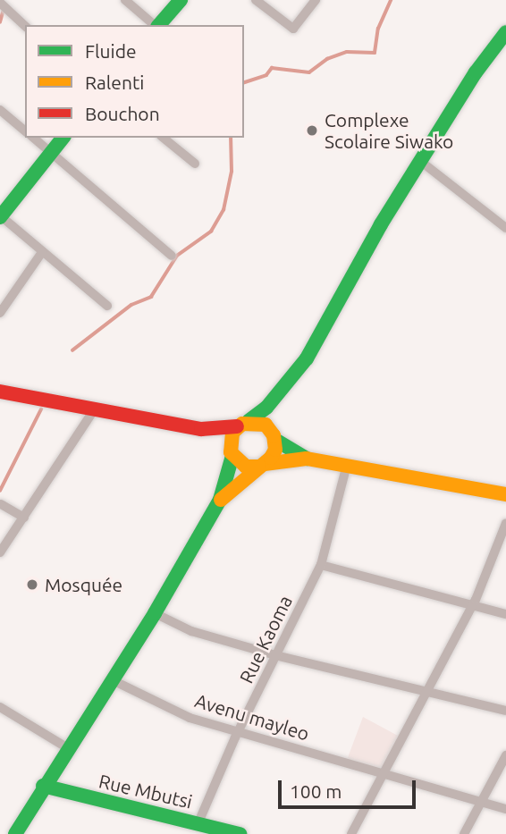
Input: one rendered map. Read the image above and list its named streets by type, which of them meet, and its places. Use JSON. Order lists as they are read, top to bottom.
{
  "streets": {
    "main road": ["Rue Mbutsi"],
    "street": ["Rue Kaoma", "Avenu mayleo"]
  },
  "crossings": [
    ["Rue Kaoma", "Avenu mayleo"],
    ["Rue Kaoma", "Rue Mbutsi"]
  ],
  "places": ["Complexe Scolaire Siwako", "Mosquée"],
  "legend": ["Fluide", "Ralenti", "Bouchon"],
  "scale_bar": "100 m"
}
